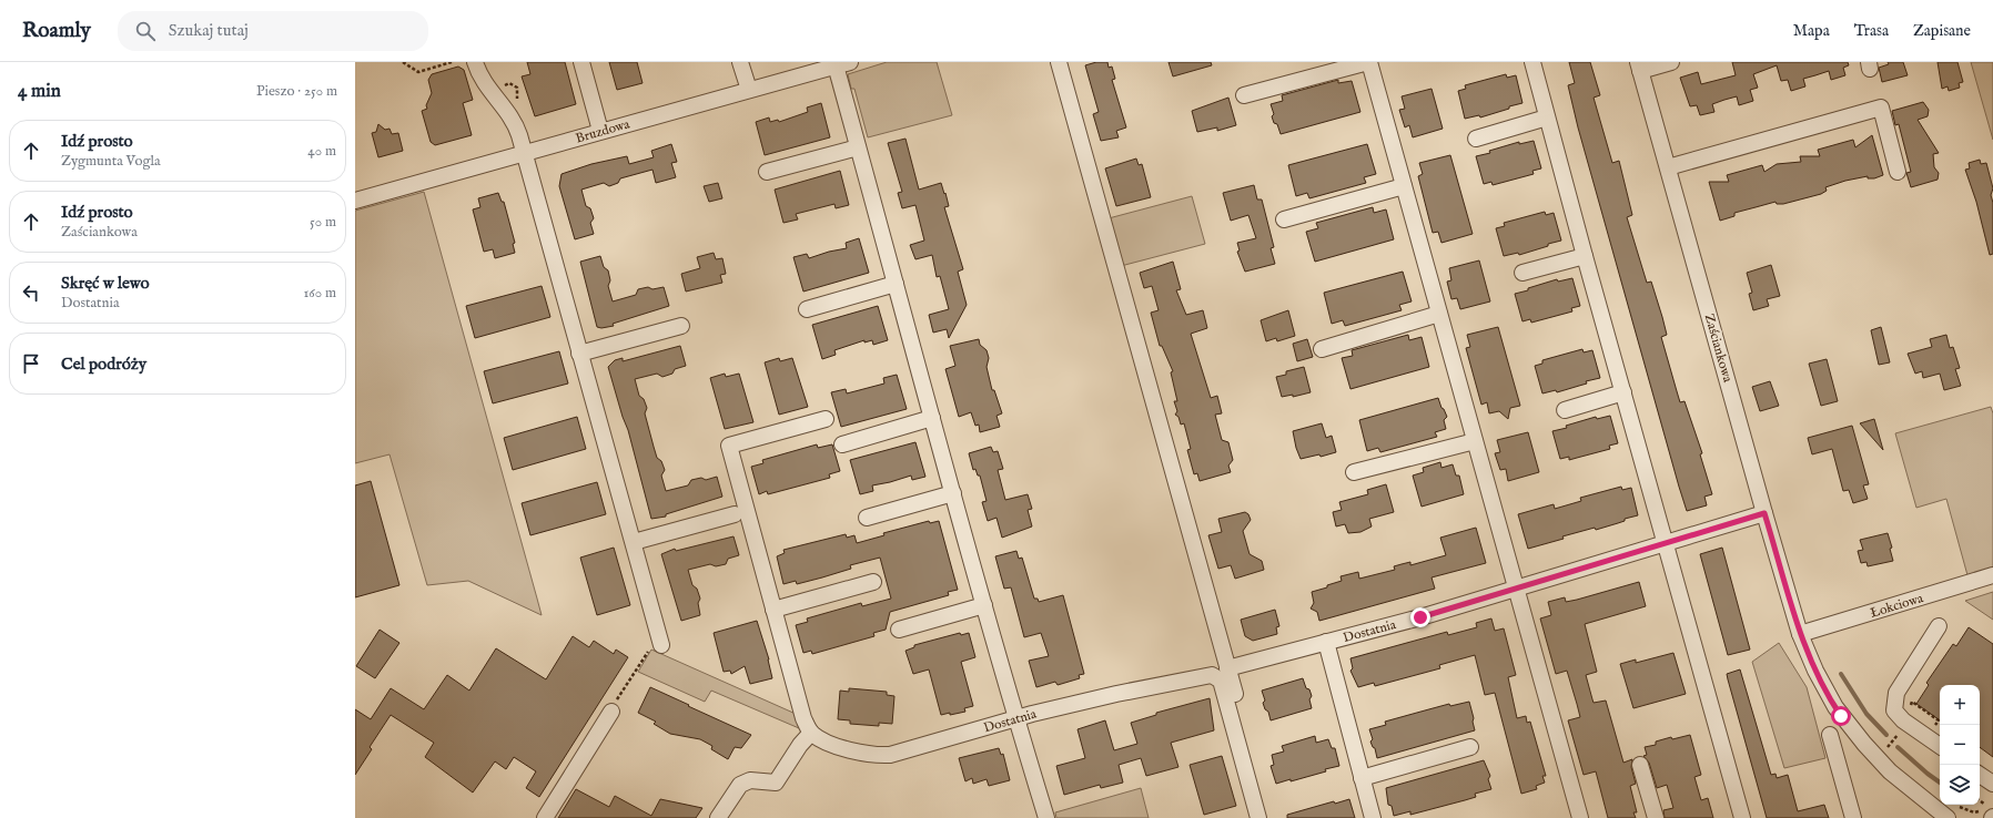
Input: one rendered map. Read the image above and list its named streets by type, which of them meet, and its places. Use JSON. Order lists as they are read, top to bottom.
{
  "streets": {
    "street": [
      "Bruzdowa",
      "Zaściankowa",
      "Łokciowa",
      "Dostatnia"
    ]
  },
  "crossings": [
    ["Zaściankowa", "Łokciowa"],
    ["Zaściankowa", "Dostatnia"]
  ],
  "page": {
    "header": "Roamly",
    "search": "Szukaj tutaj",
    "nav": ["Mapa", "Trasa", "Zapisane"],
    "heading": ["4 min", "Pieszo · 250 m"],
    "list": [
      ["Idź prosto", "Zygmunta Vogla", "40 m"],
      ["Idź prosto", "Zaściankowa", "50 m"],
      ["Skręć w lewo", "Dostatnia", "160 m"],
      "Cel podróży"
    ],
    "map_buttons": ["+", "−"]
  }
}
